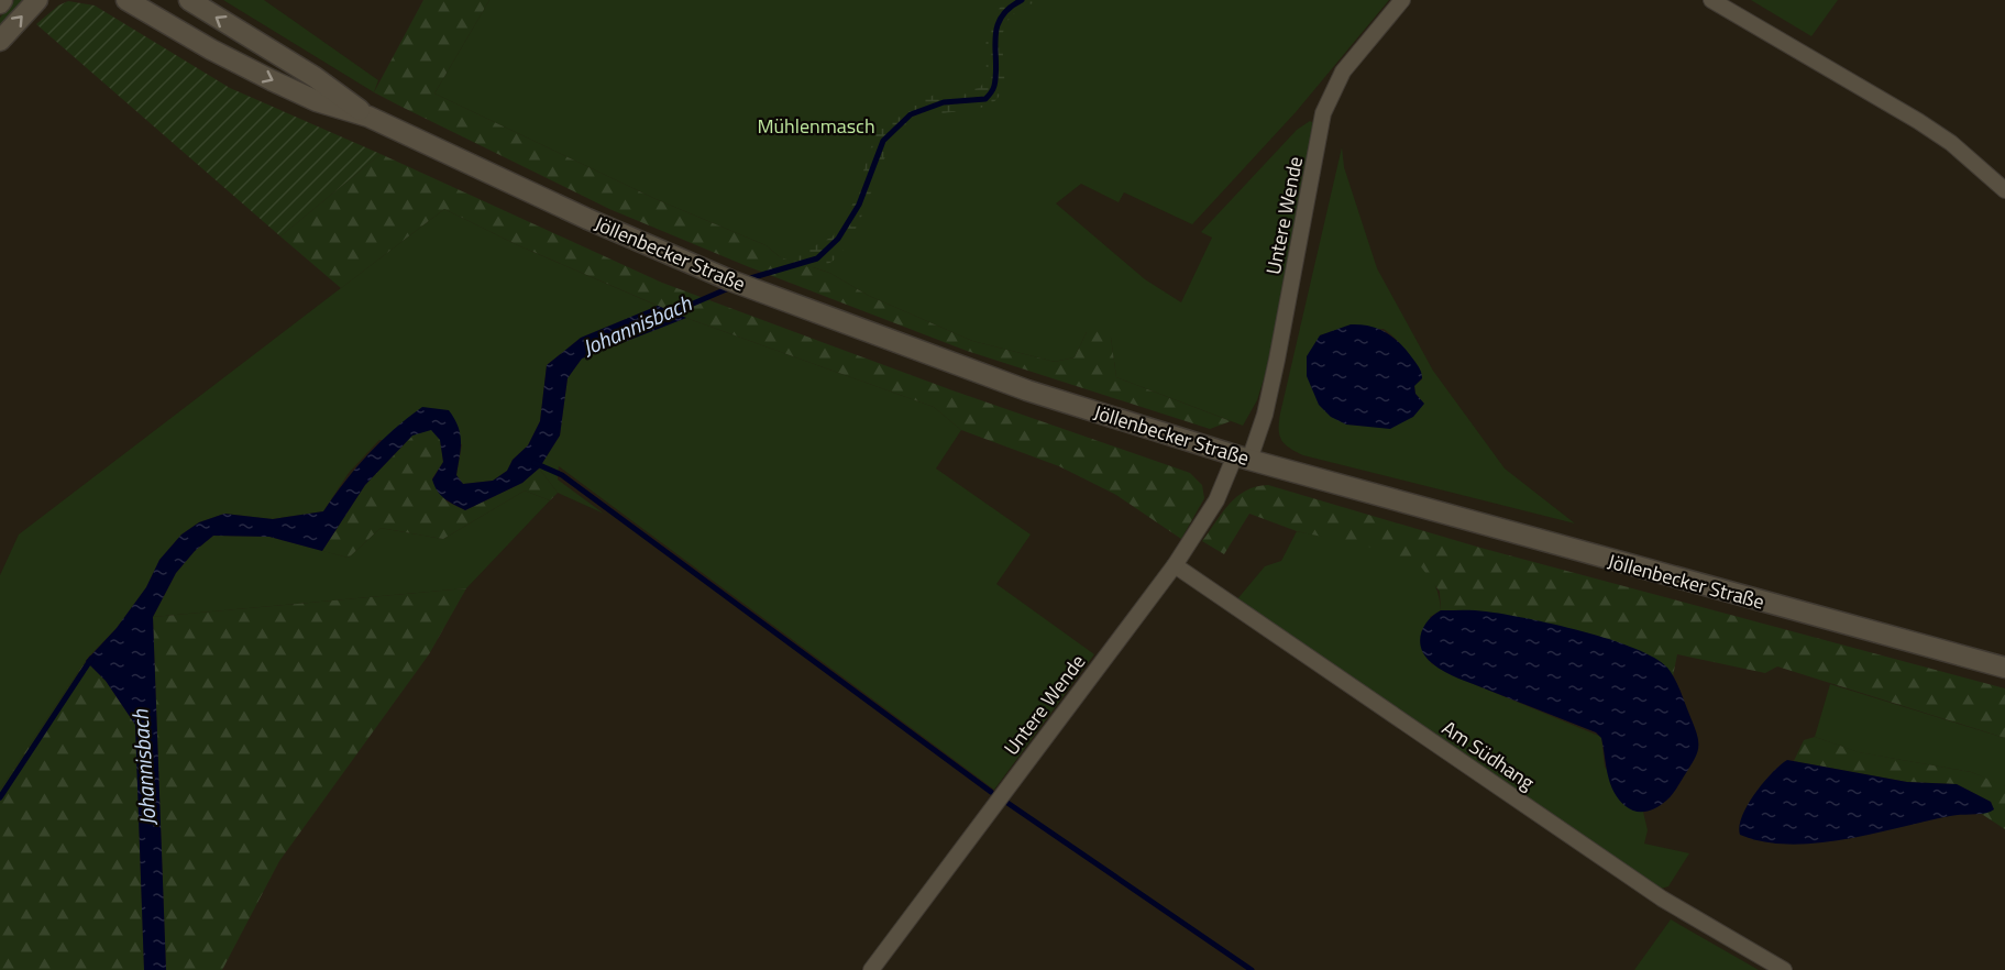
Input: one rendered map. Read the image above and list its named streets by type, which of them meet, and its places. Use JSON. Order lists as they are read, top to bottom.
{
  "streets": {
    "main road": ["Jöllenbecker Straße"],
    "street": ["Untere Wende", "Am Südhang"]
  },
  "crossings": [
    ["Untere Wende", "Jöllenbecker Straße"],
    ["Untere Wende", "Am Südhang"]
  ],
  "water": ["Johannisbach"],
  "parks": ["Mühlenmasch"]
}
